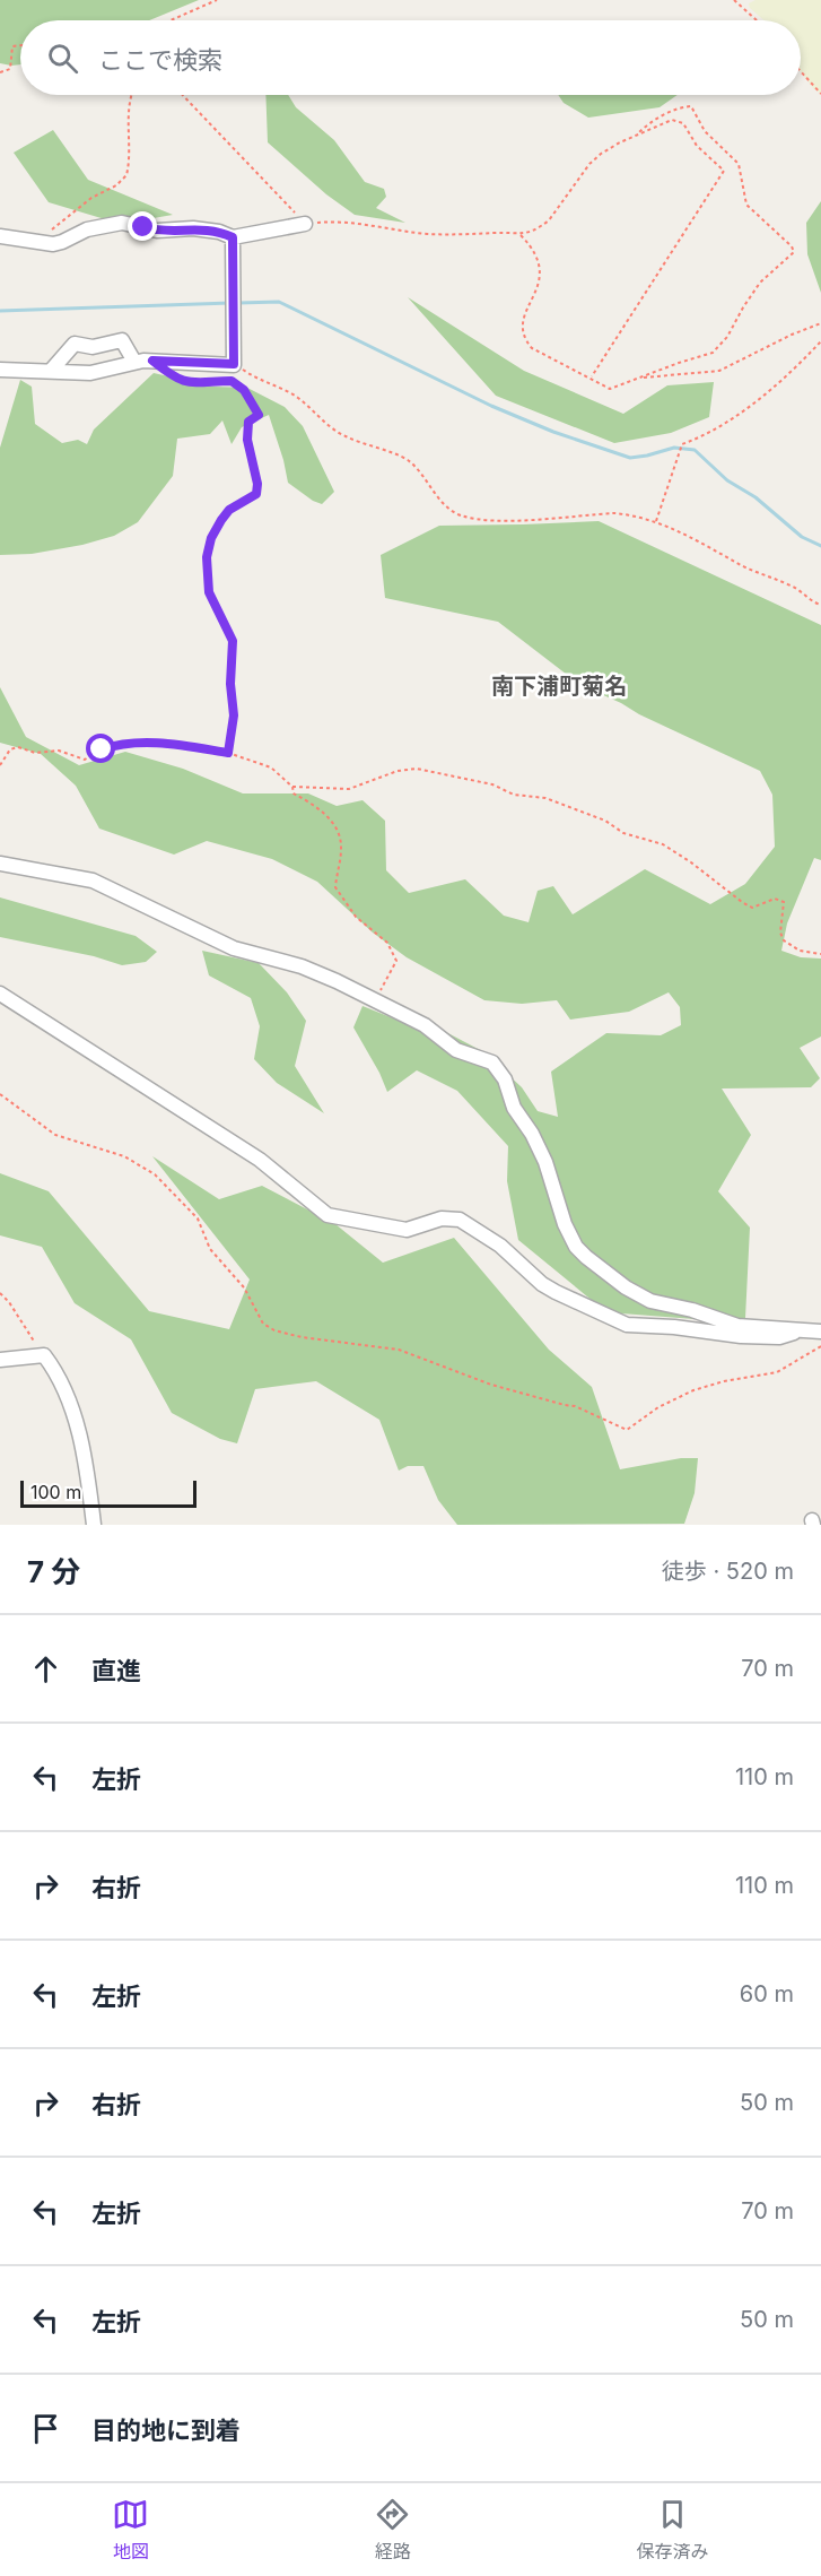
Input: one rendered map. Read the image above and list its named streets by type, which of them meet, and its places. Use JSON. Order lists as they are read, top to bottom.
{
  "districts": ["南下浦町菊名"],
  "scale_bar": "100 m",
  "page": {
    "search": "ここで検索",
    "scale": "100 m",
    "heading": ["7 分", "徒歩 · 520 m"],
    "list": [
      ["直進", "70 m"],
      ["左折", "110 m"],
      ["右折", "110 m"],
      ["左折", "60 m"],
      ["右折", "50 m"],
      ["左折", "70 m"],
      ["左折", "50 m"],
      "目的地に到着"
    ],
    "nav": ["地図", "経路", "保存済み"]
  }
}
